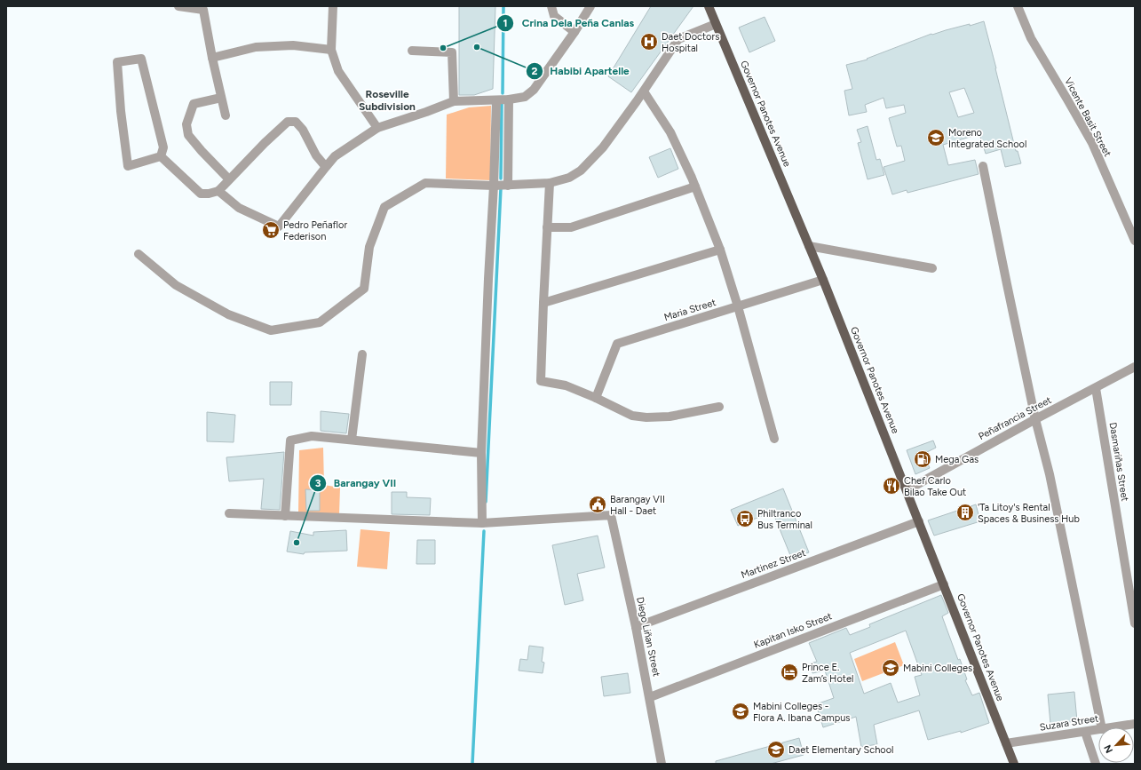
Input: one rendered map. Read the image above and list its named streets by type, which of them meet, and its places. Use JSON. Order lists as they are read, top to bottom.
{
  "streets": {
    "main road": ["Governor Panotes Avenue"],
    "street": [
      "Vicente Basit Street",
      "Maria Street",
      "Peñafrancia Street",
      "Dasmariñas Street",
      "Martinez Street",
      "Kapitan Isko Street",
      "Diego Liñan Street",
      "Suzara Street"
    ]
  },
  "crossings": [
    ["Governor Panotes Avenue", "Maria Street"],
    ["Governor Panotes Avenue", "Peñafrancia Street"],
    ["Governor Panotes Avenue", "Martinez Street"],
    ["Governor Panotes Avenue", "Kapitan Isko Street"],
    ["Governor Panotes Avenue", "Suzara Street"],
    ["Peñafrancia Street", "Dasmariñas Street"],
    ["Martinez Street", "Diego Liñan Street"],
    ["Kapitan Isko Street", "Diego Liñan Street"]
  ],
  "districts": ["Roseville Subdivision"],
  "places": {
    "hospital": ["Daet Doctors Hospital"],
    "other": ["Habibi Apartelle", "Crina Dela Peña Canlas", "Barangay VII"],
    "school or university": [
      "Moreno Integrated School",
      "Mabini Colleges",
      "Mabini Colleges - Flora A. Ibana Campus",
      "Daet Elementary School"
    ],
    "supermarket": ["Pedro Peñaflor Federison"],
    "fuel station": ["Mega Gas"],
    "restaurant": ["Chef Carlo Bilao Take Out"],
    "public building": ["Barangay VII Hall - Daet"],
    "building": ["'Ta Litoy's Rental Spaces & Business Hub"],
    "bus stop": ["Philtranco Bus Terminal"],
    "hotel": ["Prince E. Zam’s Hotel"]
  },
  "north": "bottom left"
}
